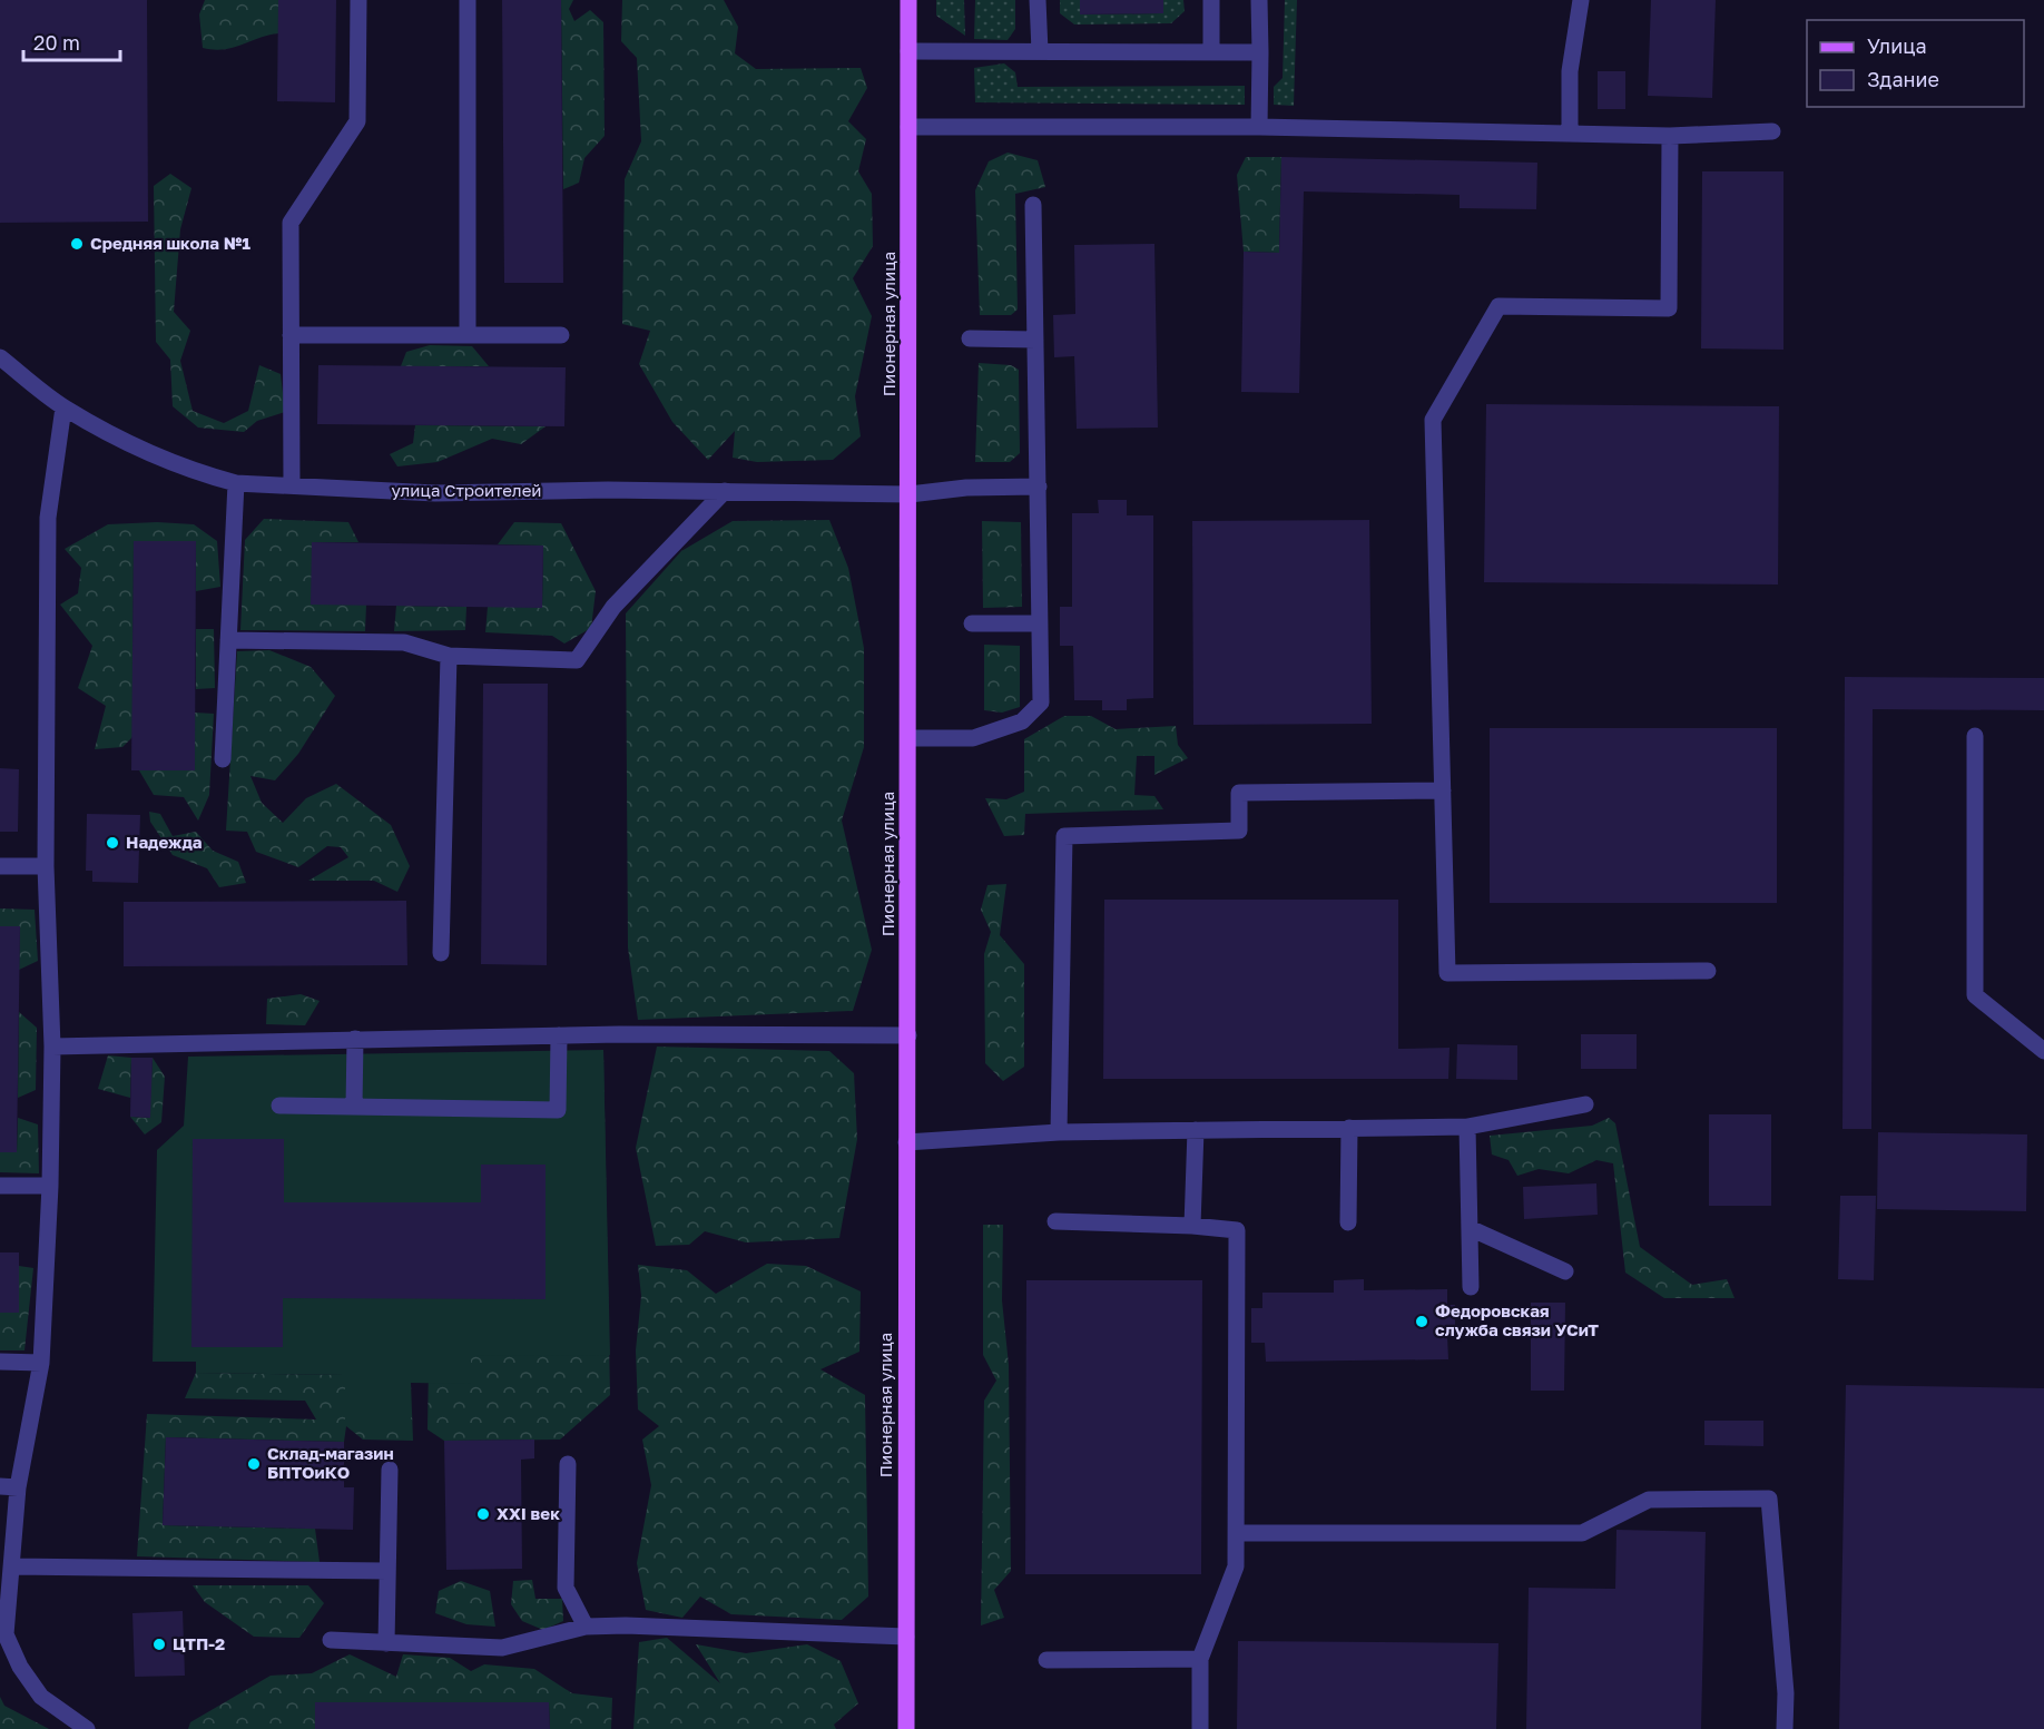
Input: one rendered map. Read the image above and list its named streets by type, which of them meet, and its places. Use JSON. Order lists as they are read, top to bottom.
{
  "streets": {
    "main road": ["Пионерная улица"],
    "street": ["улица Строителей"]
  },
  "crossings": [
    ["Пионерная улица", "улица Строителей"]
  ],
  "places": [
    "Средняя школа №1",
    "Надежда",
    "Федоровская служба связи УСиТ",
    "Склад-магазин БПТОиКО",
    "XXI век",
    "ЦТП-2"
  ],
  "legend": ["Улица", "Здание"],
  "scale_bar": "20 m"
}
